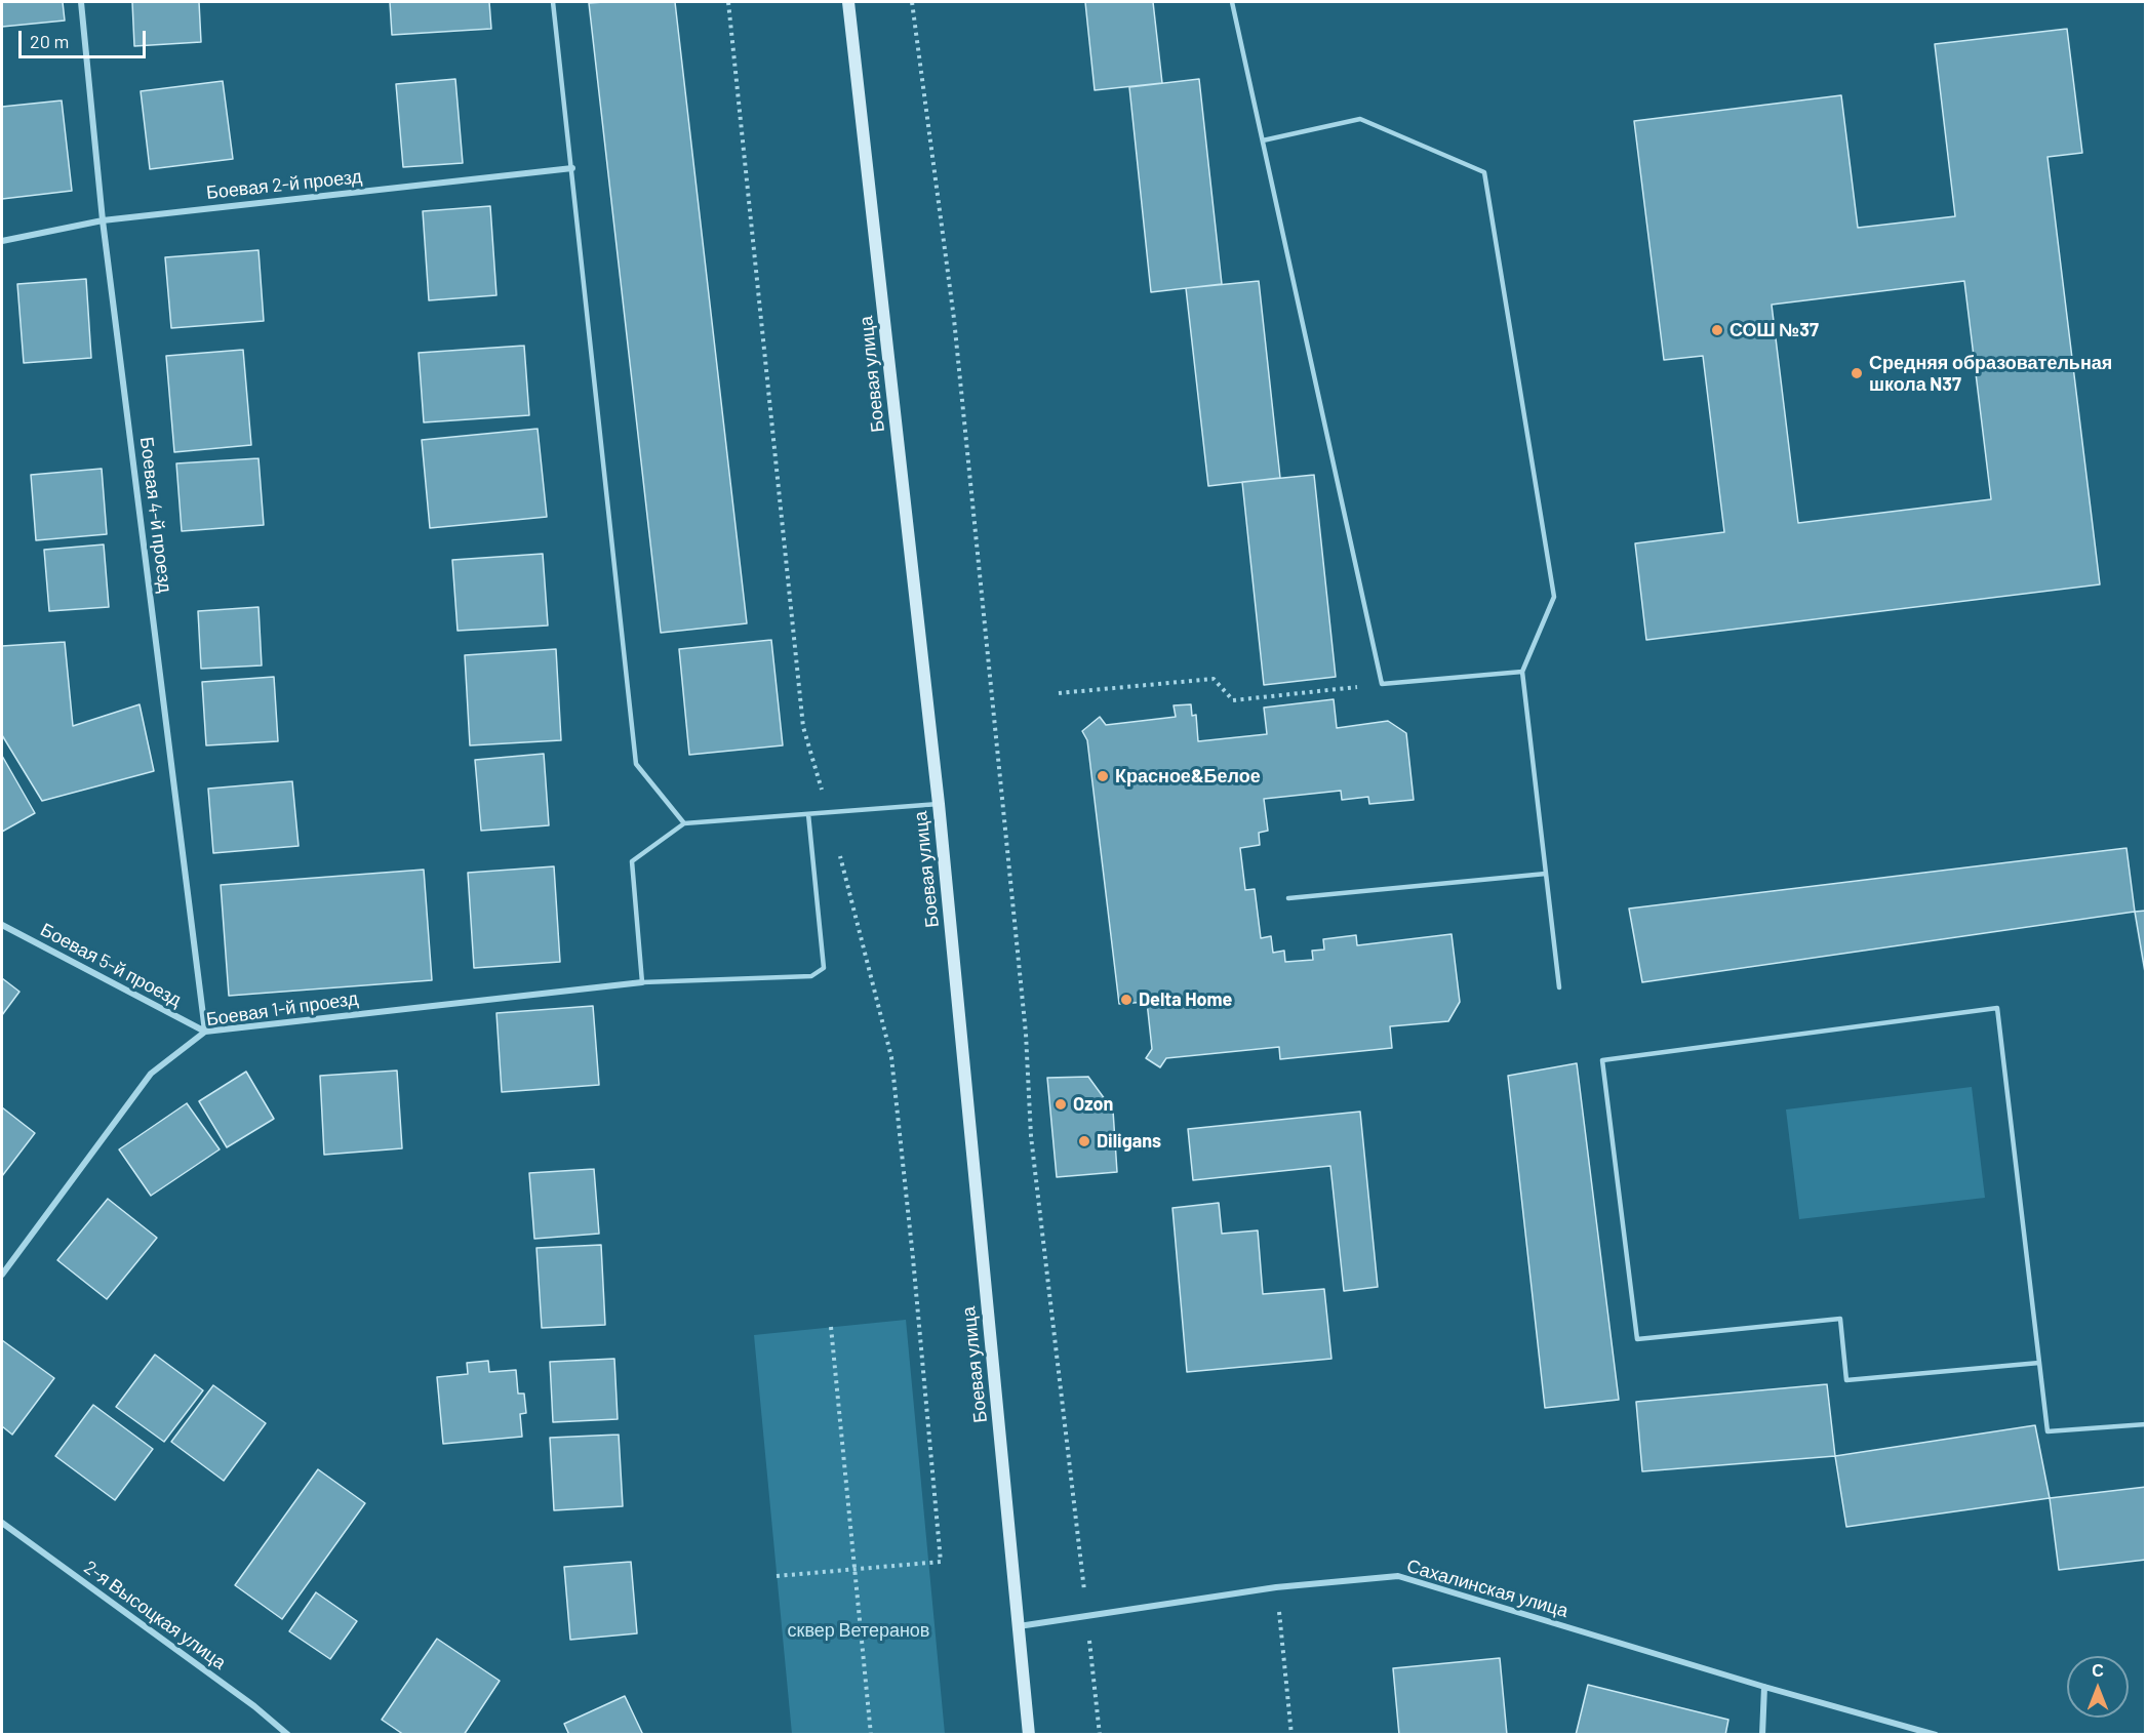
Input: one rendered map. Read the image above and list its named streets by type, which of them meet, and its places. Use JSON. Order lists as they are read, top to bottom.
{
  "streets": {
    "main road": ["Боевая улица"],
    "street": [
      "Боевая 2-й проезд",
      "Боевая 4-й проезд",
      "Боевая 5-й проезд",
      "Боевая 1-й проезд",
      "Сахалинская улица",
      "2-я Высоцкая улица"
    ]
  },
  "crossings": [
    ["Боевая 2-й проезд", "Боевая 4-й проезд"],
    ["Боевая улица", "Сахалинская улица"],
    ["Боевая 4-й проезд", "Боевая 5-й проезд"],
    ["Боевая 4-й проезд", "Боевая 1-й проезд"],
    ["Боевая 5-й проезд", "Боевая 1-й проезд"]
  ],
  "parks": ["сквер Ветеранов"],
  "places": [
    "СОШ №37",
    "Средняя образовательная школа N37",
    "Красное&Белое",
    "Delta Home",
    "Ozon",
    "Diligans"
  ],
  "scale_bar": "20 m",
  "north": "top"
}
